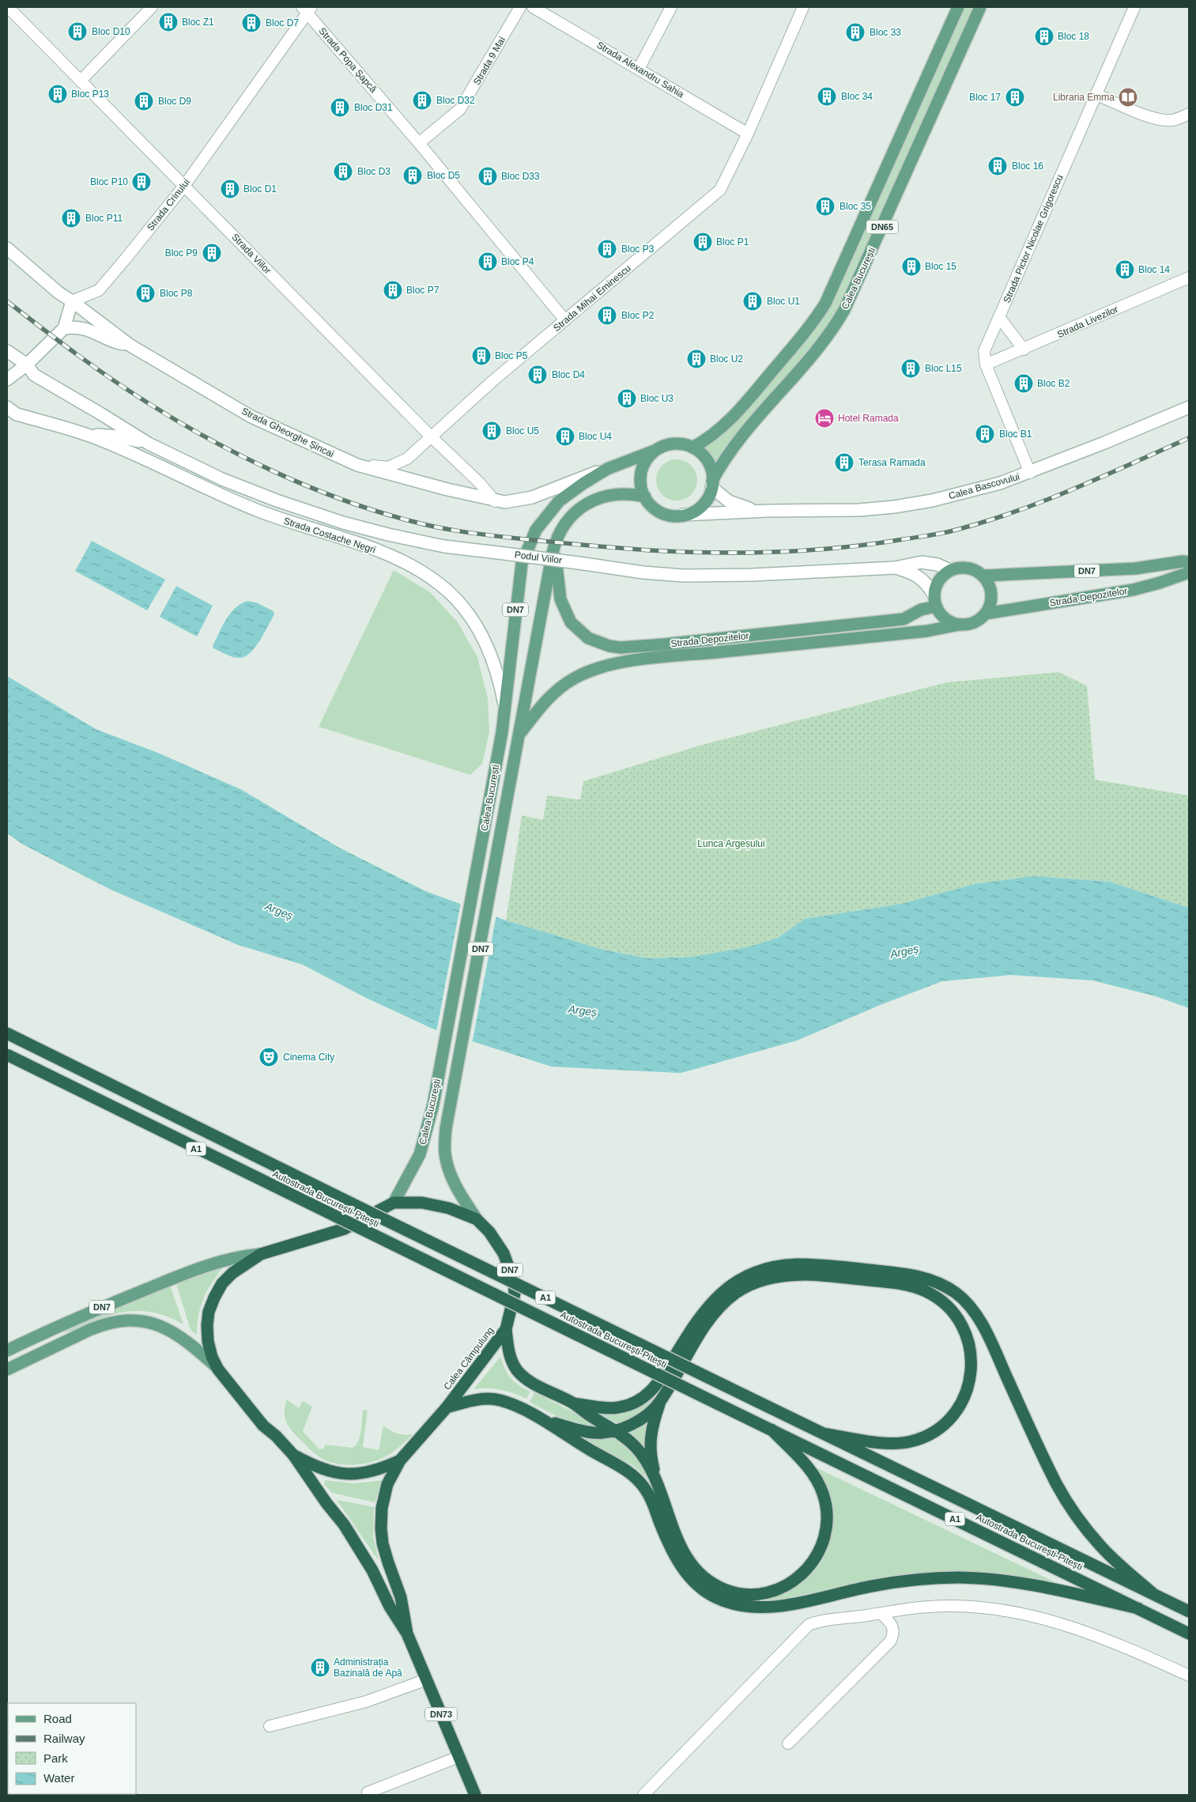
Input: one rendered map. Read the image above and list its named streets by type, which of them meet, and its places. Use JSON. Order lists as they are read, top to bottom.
{
  "streets": {
    "highway": [
      "DN7",
      "A1",
      "Autostrada București-Pitești",
      "Calea Câmpulung",
      "DN73"
    ],
    "main road": [
      "DN65",
      "Calea București",
      "Strada Gheorghe Șincai",
      "Calea Bascovului",
      "Strada Costache Negri",
      "Podul Viilor",
      "Strada Depozitelor"
    ],
    "street": [
      "Strada Popa Șapcă",
      "Strada 9 Mai",
      "Strada Alexandru Sahia",
      "Strada Crinului",
      "Strada Pictor Nicolae Grigorescu",
      "Strada Viilor",
      "Strada Mihai Eminescu",
      "Strada Livezilor"
    ]
  },
  "crossings": [
    ["Strada Popa Șapcă", "Strada 9 Mai"],
    ["Strada Popa Șapcă", "Strada Crinului"],
    ["Strada Popa Șapcă", "Strada Mihai Eminescu"],
    ["Strada Alexandru Sahia", "Strada Mihai Eminescu"],
    ["Strada Crinului", "Strada Viilor"],
    ["Strada Crinului", "Strada Gheorghe Șincai"],
    ["Strada Pictor Nicolae Grigorescu", "Strada Livezilor"],
    ["Strada Pictor Nicolae Grigorescu", "Calea Bascovului"],
    ["Strada Viilor", "Strada Mihai Eminescu"],
    ["Strada Viilor", "Strada Gheorghe Șincai"],
    ["Calea București", "Strada Gheorghe Șincai"],
    ["Calea București", "Calea Bascovului"],
    ["Calea București", "Strada Costache Negri"],
    ["Calea București", "DN7"],
    ["Calea București", "Strada Depozitelor"],
    ["Calea București", "Calea Câmpulung"],
    ["Strada Mihai Eminescu", "Strada Gheorghe Șincai"],
    ["Calea Bascovului", "DN7"],
    ["Strada Costache Negri", "Podul Viilor"],
    ["DN7", "Strada Depozitelor"],
    ["DN7", "Calea Câmpulung"]
  ],
  "water": ["Argeș"],
  "parks": ["Lunca Argeșului"],
  "places": {
    "building": [
      "Bloc Z1",
      "Bloc D7",
      "Bloc D10",
      "Bloc 33",
      "Bloc 18",
      "Bloc P13",
      "Bloc 34",
      "Bloc 17",
      "Bloc D32",
      "Bloc D9",
      "Bloc D31",
      "Bloc 16",
      "Bloc D3",
      "Bloc D5",
      "Bloc D33",
      "Bloc P10",
      "Bloc D1",
      "Bloc 35",
      "Bloc P11",
      "Bloc P1",
      "Bloc P3",
      "Bloc P9",
      "Bloc P4",
      "Bloc 15",
      "Bloc 14",
      "Bloc P7",
      "Bloc P8",
      "Bloc U1",
      "Bloc P2",
      "Bloc P5",
      "Bloc U2",
      "Bloc L15",
      "Bloc D4",
      "Bloc B2",
      "Bloc U3",
      "Bloc U5",
      "Bloc B1",
      "Bloc U4",
      "Terasa Ramada",
      "Administrația Bazinală de Apă"
    ],
    "library": ["Libraria Emma"],
    "hotel": ["Hotel Ramada"],
    "theatre": ["Cinema City"]
  },
  "legend": [
    "Road",
    "Railway",
    "Park",
    "Water"
  ]
}
